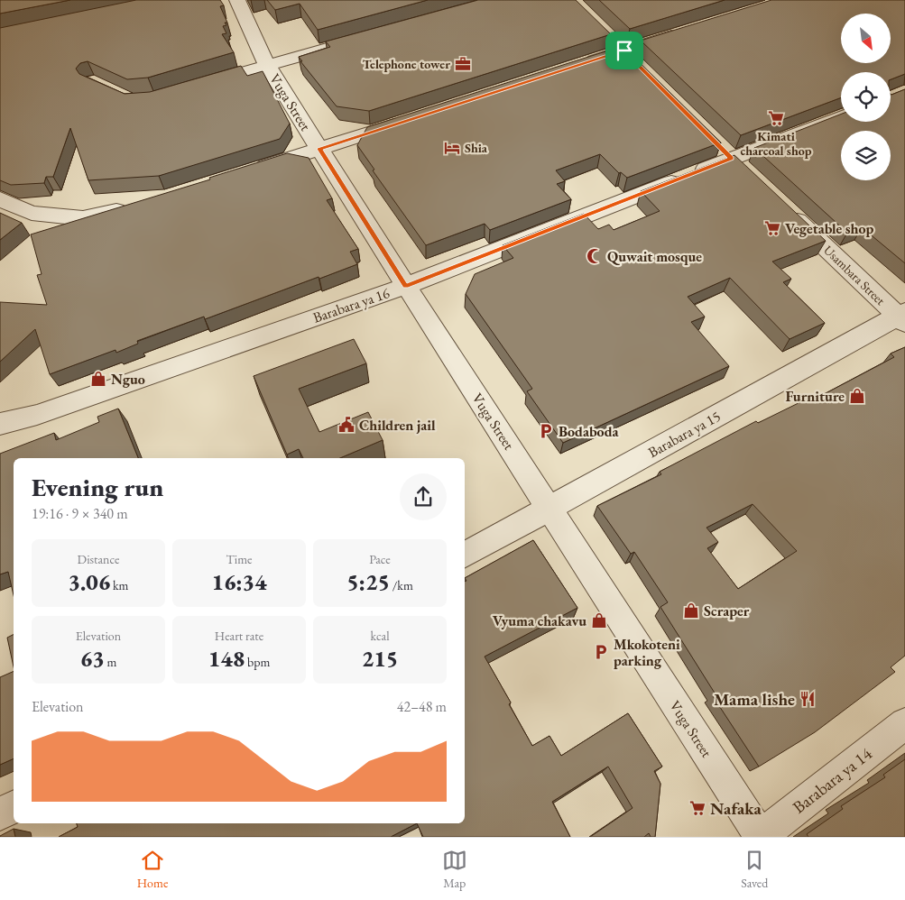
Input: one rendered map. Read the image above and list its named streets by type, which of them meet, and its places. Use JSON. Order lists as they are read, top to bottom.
{
  "streets": {
    "street": [
      "Vuga Street",
      "Usambara Street",
      "Barabara ya 16",
      "Barabara ya 15",
      "Barabara ya 14"
    ]
  },
  "crossings": [
    ["Vuga Street", "Barabara ya 16"],
    ["Vuga Street", "Barabara ya 15"],
    ["Vuga Street", "Barabara ya 14"],
    ["Usambara Street", "Barabara ya 15"]
  ],
  "places": {
    "office": ["Telephone tower"],
    "supermarket": ["Kimati charcoal shop", "Vegetable shop", "Nafaka"],
    "hotel": ["Shia"],
    "mosque": ["Quwait mosque"],
    "shop": [
      "Nguo",
      "Furniture",
      "Scraper",
      "Vyuma chakavu"
    ],
    "public building": ["Children jail"],
    "parking": ["Bodaboda", "Mkokoteni parking"],
    "restaurant": ["Mama lishe"]
  },
  "north": "bottom right",
  "page": {
    "heading": ["Evening run", "19:16 · 9 × 340 m"],
    "stats": [
      ["Distance", "3.06 km"],
      ["Time", "16:34"],
      ["Pace", "5:25 /km"],
      ["Elevation", "63 m"],
      ["Heart rate", "148 bpm"],
      ["kcal", "215"]
    ],
    "chart": ["Elevation", "42–48 m"],
    "tabs": ["Home", "Map", "Saved"]
  }
}
